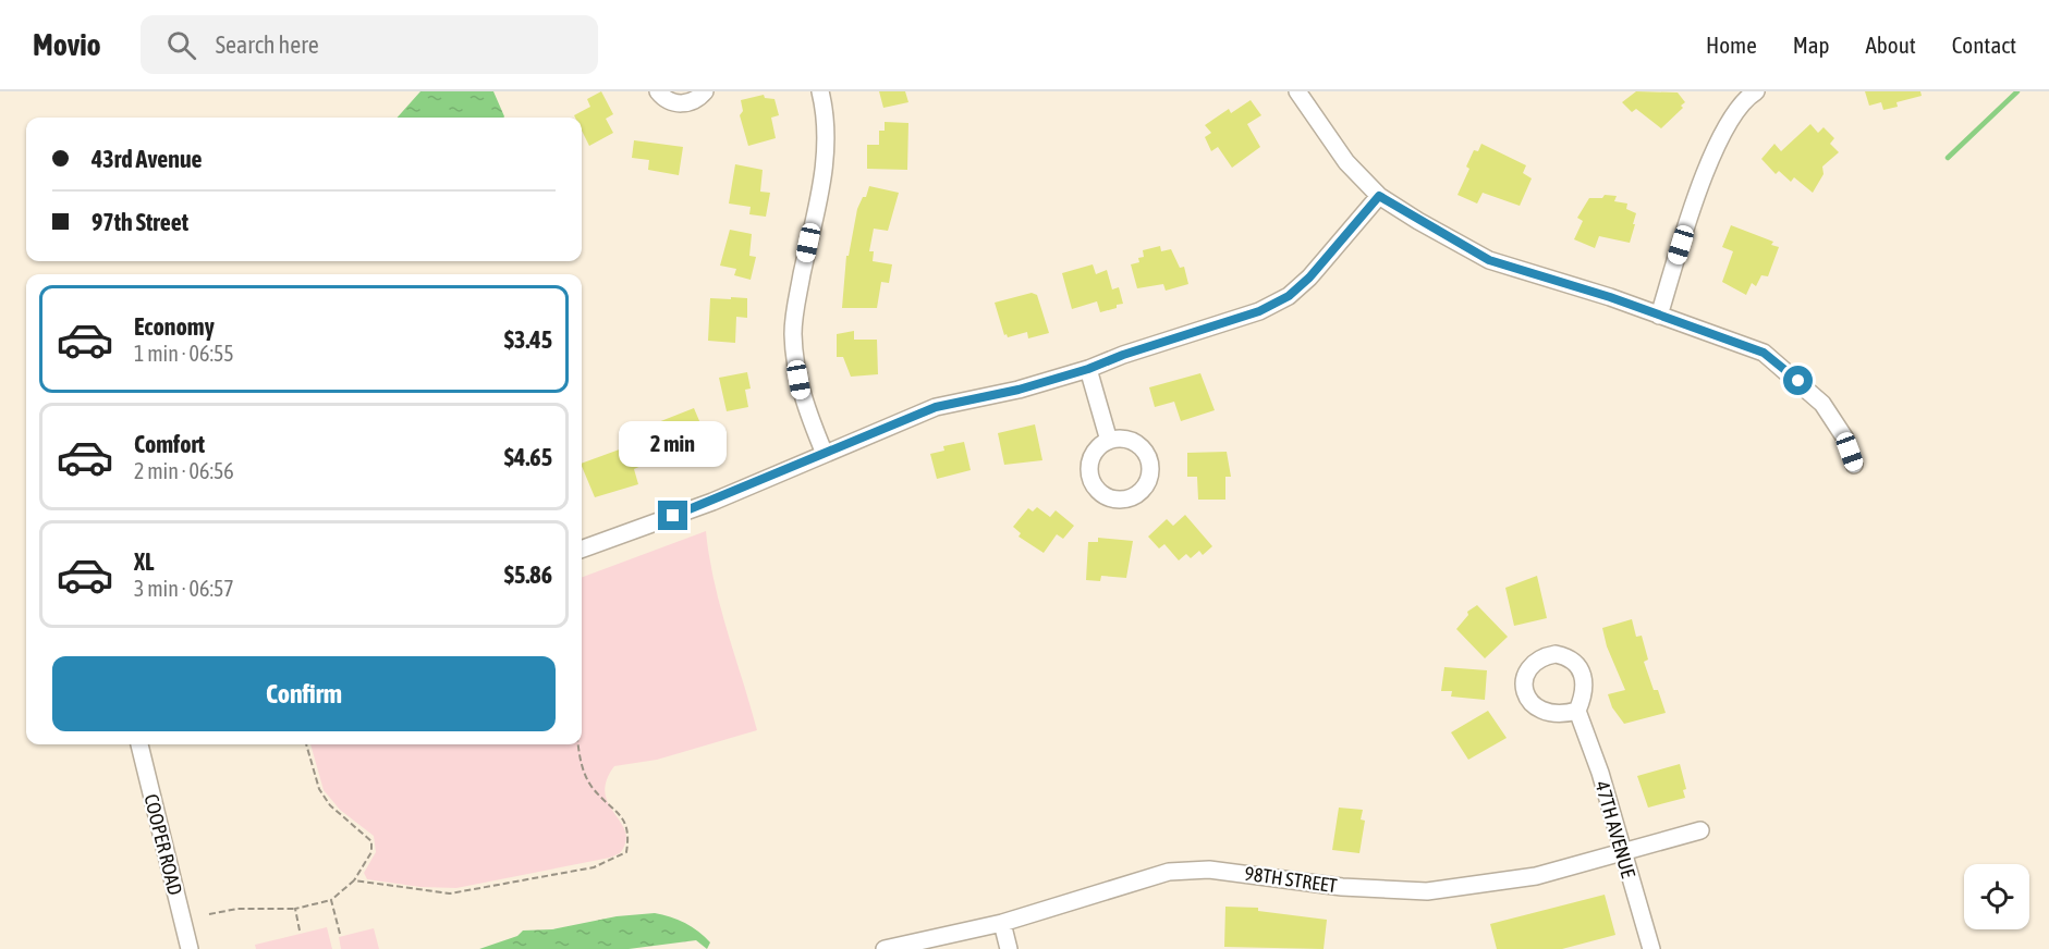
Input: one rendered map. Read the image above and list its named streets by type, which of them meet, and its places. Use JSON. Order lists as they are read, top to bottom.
{
  "streets": {
    "street": ["47TH AVENUE", "COOPER ROAD", "98TH STREET"]
  },
  "crossings": [
    ["47TH AVENUE", "98TH STREET"]
  ],
  "page": {
    "header": "Movio",
    "search": "Search here",
    "nav": [
      "Home",
      "Map",
      "About",
      "Contact"
    ],
    "banner": ["43rd Avenue", "97th Street"],
    "list": [
      {
        "name": "Economy",
        "note": "1 min · 06:55",
        "value": "$3.45"
      },
      {
        "name": "Comfort",
        "note": "2 min · 06:56",
        "value": "$4.65"
      },
      {
        "name": "XL",
        "note": "3 min · 06:57",
        "value": "$5.86"
      }
    ],
    "bubble": "2 min",
    "buttons": "Confirm"
  }
}
